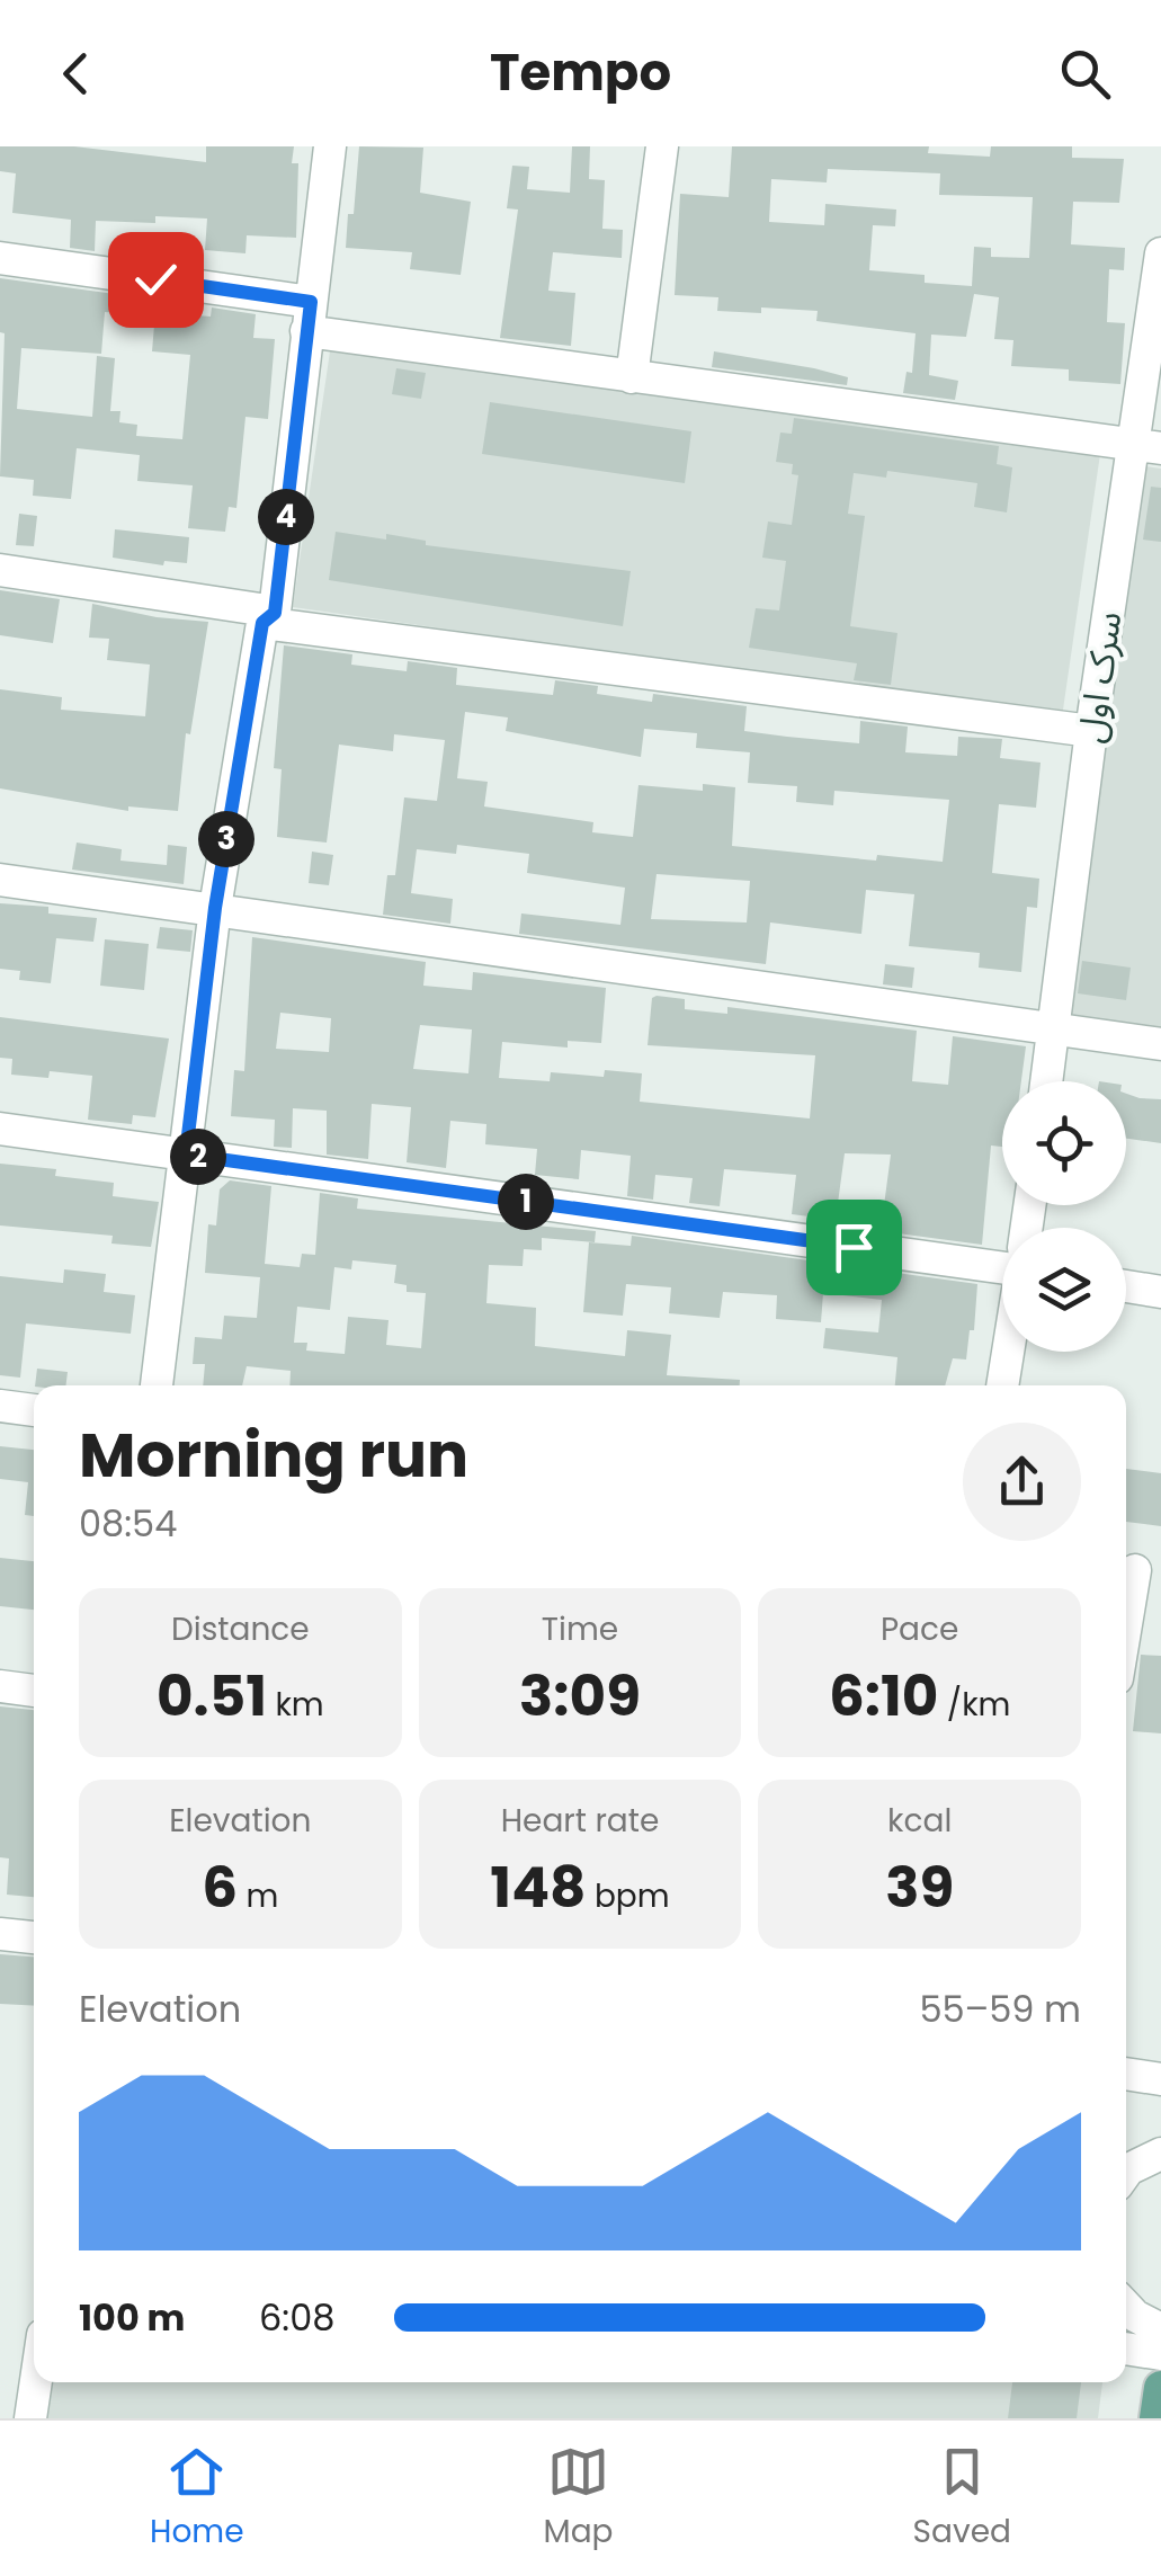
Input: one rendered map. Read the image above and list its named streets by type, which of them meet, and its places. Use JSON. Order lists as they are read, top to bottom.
{
  "streets": {
    "street": ["سرک‌ اول"]
  },
  "page": {
    "header": "Tempo",
    "pins": [
      "4",
      "3",
      "2",
      "1"
    ],
    "heading": ["Morning run", "08:54"],
    "stats": [
      ["Distance", "0.51 km"],
      ["Time", "3:09"],
      ["Pace", "6:10 /km"],
      ["Elevation", "6 m"],
      ["Heart rate", "148 bpm"],
      ["kcal", "39"]
    ],
    "chart": ["Elevation", "55–59 m"],
    "list": [
      {
        "name": "100 m",
        "note": "6:08"
      }
    ],
    "tabs": ["Home", "Map", "Saved"]
  }
}
